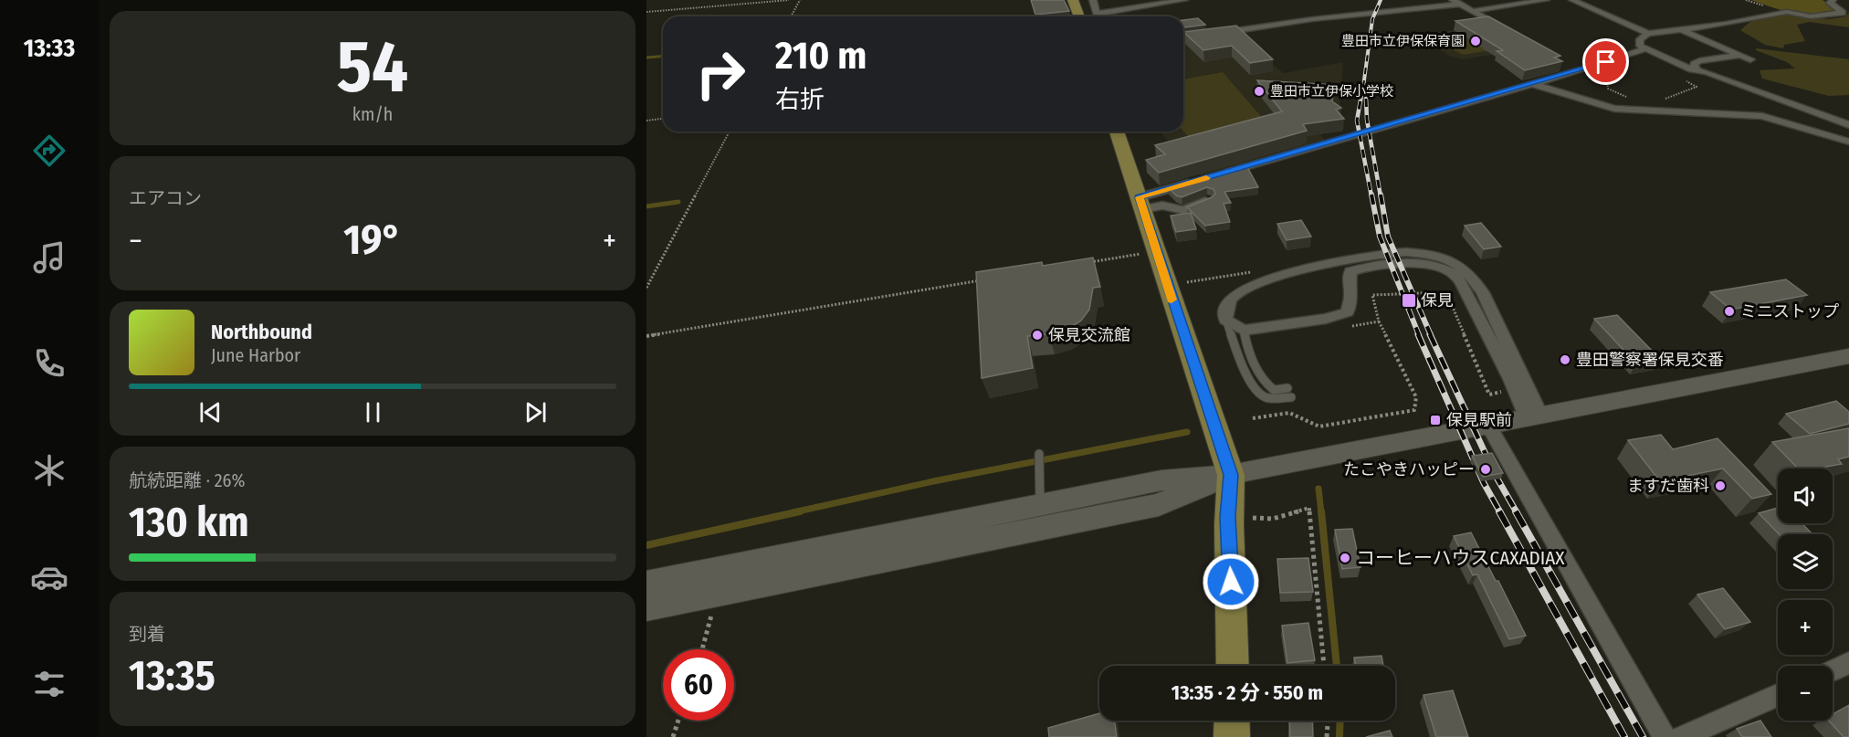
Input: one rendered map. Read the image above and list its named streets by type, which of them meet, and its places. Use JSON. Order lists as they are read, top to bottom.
{
  "places": {
    "other": [
      "豊田市立伊保保育園",
      "豊田市立伊保小学校",
      "ミニストップ",
      "保見交流館",
      "豊田警察署保見交番",
      "たこやきハッピー",
      "ますだ歯科",
      "コーヒーハウスCAXADIAX"
    ],
    "transit": ["保見", "保見駅前"]
  },
  "page": {
    "tabs": "13:33",
    "tile": [
      ["54", "km/h"],
      "エアコン",
      ["航続距離 · 26%", "130 km"],
      ["到着", "13:35"]
    ],
    "turn": ["210 m", "右折"],
    "heat": ["−", "19°", "+"],
    "song": ["Northbound", "June Harbor"],
    "map_buttons": ["+", "−"],
    "limit": "60",
    "trip": "13:35 · 2 分 · 550 m"
  }
}
